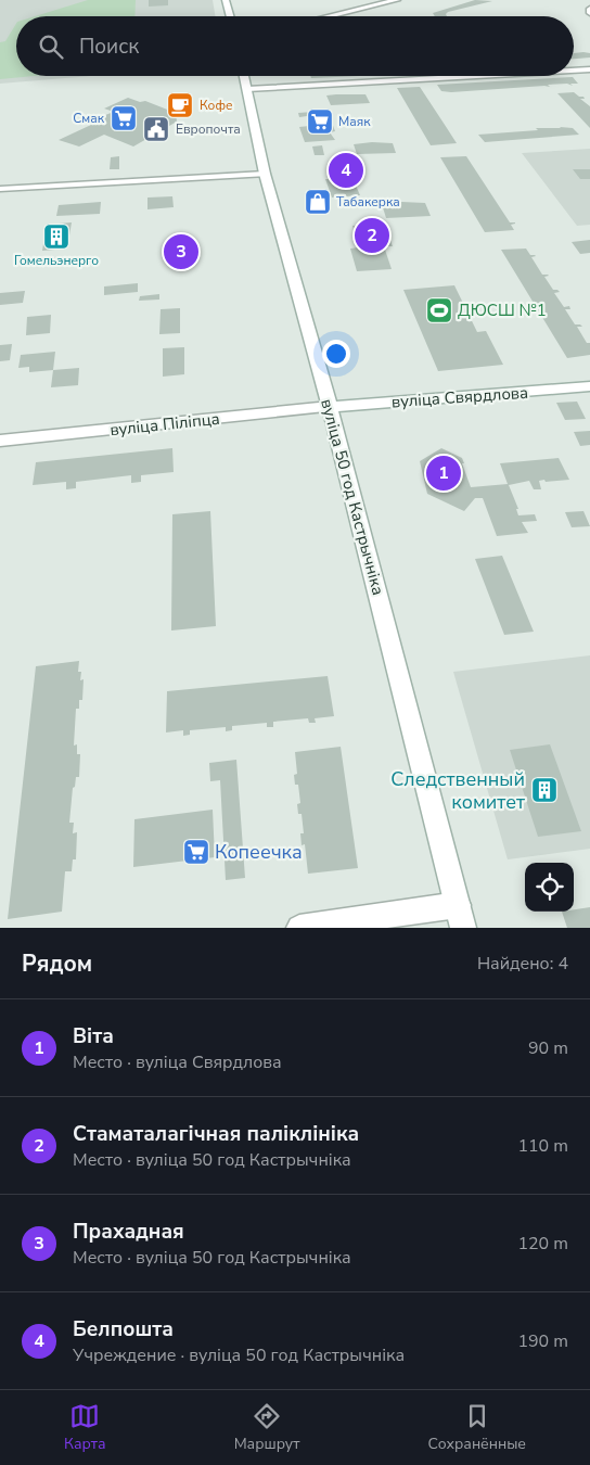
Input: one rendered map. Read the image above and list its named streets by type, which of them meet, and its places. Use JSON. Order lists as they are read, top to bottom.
{
  "streets": {
    "main road": ["вуліца Свярдлова", "вуліца Піліпца", "вуліца 50 год Кастрычніка"]
  },
  "crossings": [
    ["вуліца Свярдлова", "вуліца Піліпца"],
    ["вуліца Свярдлова", "вуліца 50 год Кастрычніка"],
    ["вуліца Піліпца", "вуліца 50 год Кастрычніка"]
  ],
  "places": {
    "cafe": ["Кофе"],
    "supermarket": ["Смак", "Маяк", "Копеечка"],
    "public building": ["Европочта"],
    "shop": ["Табакерка"],
    "building": ["Гомельэнерго", "Следственный комитет"],
    "sports": ["ДЮСШ №1"]
  },
  "page": {
    "search": "Поиск",
    "pins": [
      "4",
      "2",
      "3",
      "1"
    ],
    "heading": ["Рядом", "Найдено: 4"],
    "list": [
      {
        "mark": "1",
        "name": "Віта",
        "note": "Место · вуліца Свярдлова",
        "value": "90 m"
      },
      {
        "mark": "2",
        "name": "Стаматалагічная паліклініка",
        "note": "Место · вуліца 50 год Кастрычніка",
        "value": "110 m"
      },
      {
        "mark": "3",
        "name": "Прахадная",
        "note": "Место · вуліца 50 год Кастрычніка",
        "value": "120 m"
      },
      {
        "mark": "4",
        "name": "Белпошта",
        "note": "Учреждение · вуліца 50 год Кастрычніка",
        "value": "190 m"
      }
    ],
    "nav": ["Карта", "Маршрут", "Сохранённые"]
  }
}
